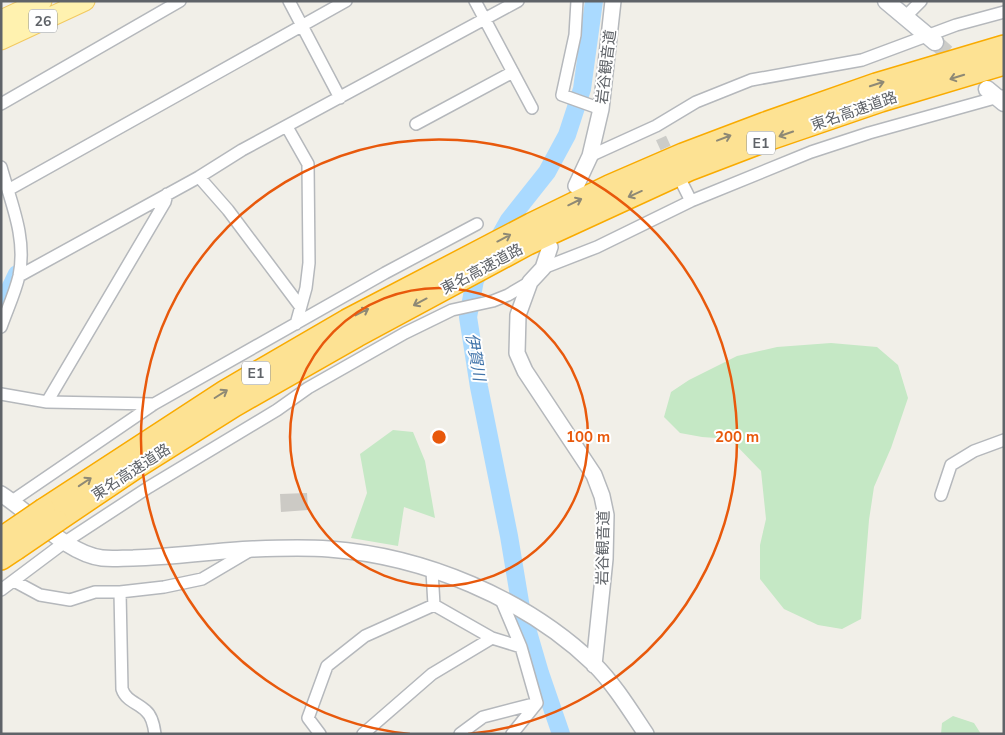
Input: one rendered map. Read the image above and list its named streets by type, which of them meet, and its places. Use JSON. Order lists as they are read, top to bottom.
{
  "streets": {
    "highway": ["東名高速道路", "E1"],
    "main road": ["26"],
    "street": ["岩谷観音道"]
  },
  "water": ["伊賀川"],
  "rings": ["100 m", "200 m"]
}
